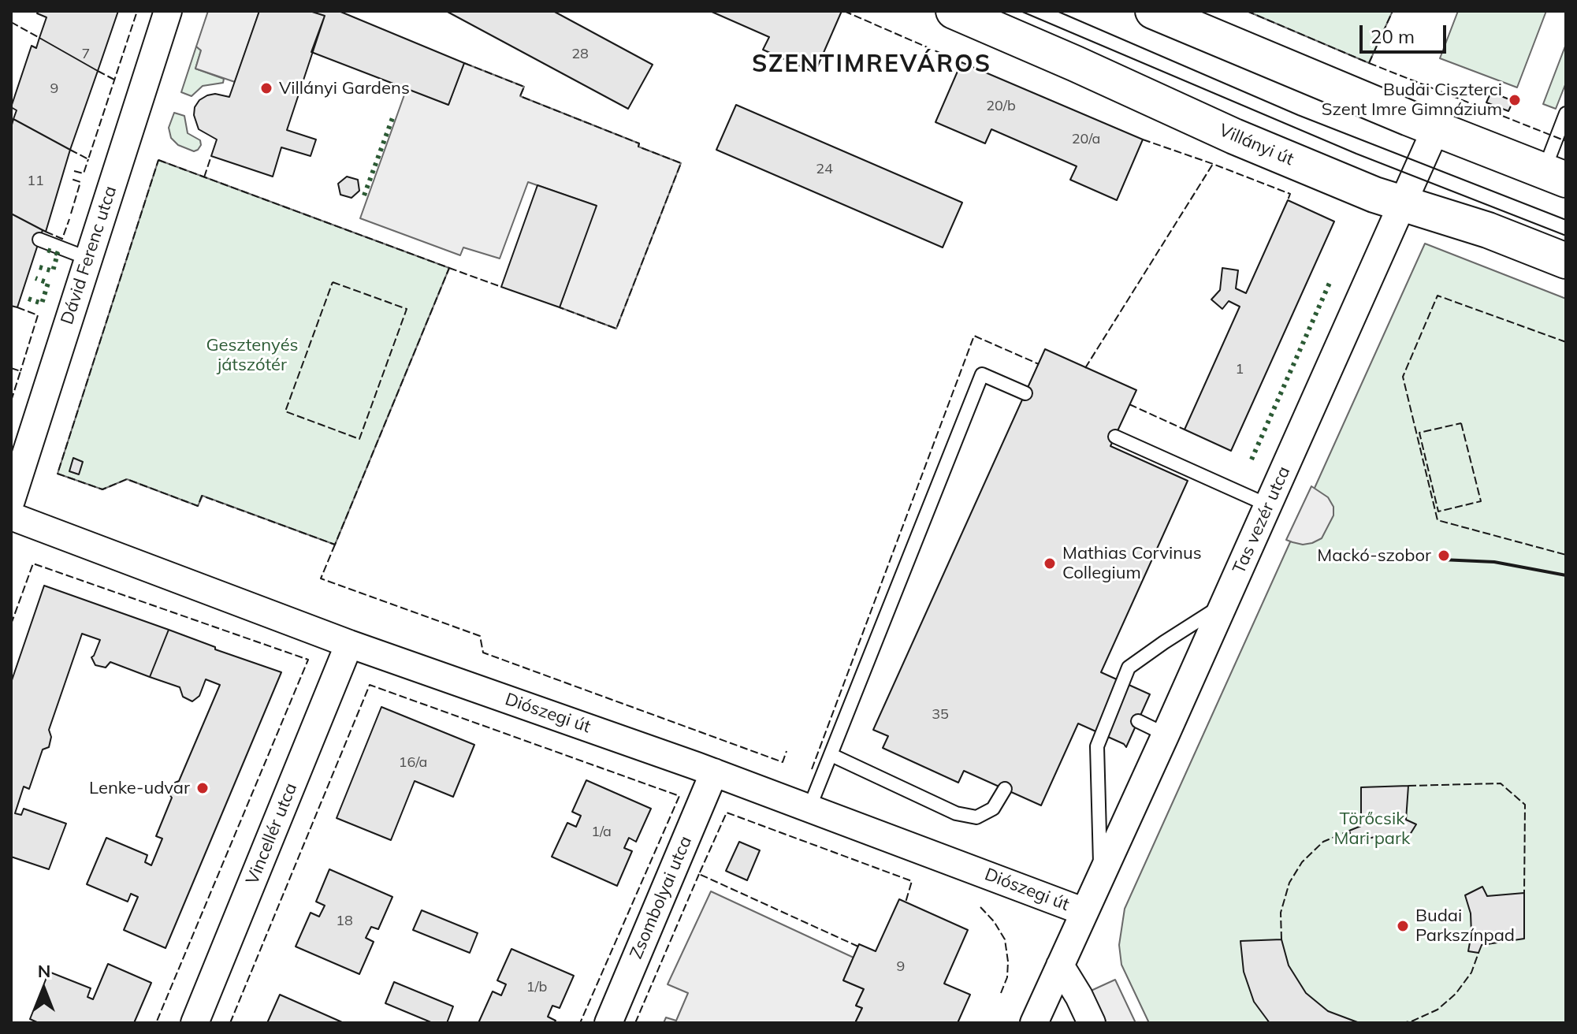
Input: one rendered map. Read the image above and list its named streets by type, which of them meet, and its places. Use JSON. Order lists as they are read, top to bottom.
{
  "streets": {
    "street": [
      "Villányi út",
      "Dávid Ferenc utca",
      "Tas vezér utca",
      "Diószegi út",
      "Vincellér utca",
      "Zsombolyai utca"
    ]
  },
  "crossings": [
    ["Villányi út", "Tas vezér utca"],
    ["Tas vezér utca", "Diószegi út"],
    ["Diószegi út", "Vincellér utca"],
    ["Diószegi út", "Zsombolyai utca"]
  ],
  "districts": ["SZENTIMREVÁROS"],
  "parks": ["Gesztenyés játszótér", "Törőcsik Mari park"],
  "places": [
    "Villányi Gardens",
    "Budai Ciszterci Szent Imre Gimnázium",
    "Mackó-szobor",
    "Mathias Corvinus Collegium",
    "Lenke-udvar",
    "Budai Parkszínpad"
  ],
  "house_numbers": [
    "7",
    "28",
    "9",
    "20/b",
    "20/a",
    "24",
    "11",
    "1",
    "35",
    "16/a",
    "1/a",
    "18",
    "9",
    "1/b"
  ],
  "scale_bar": "20 m",
  "north": "top"
}
